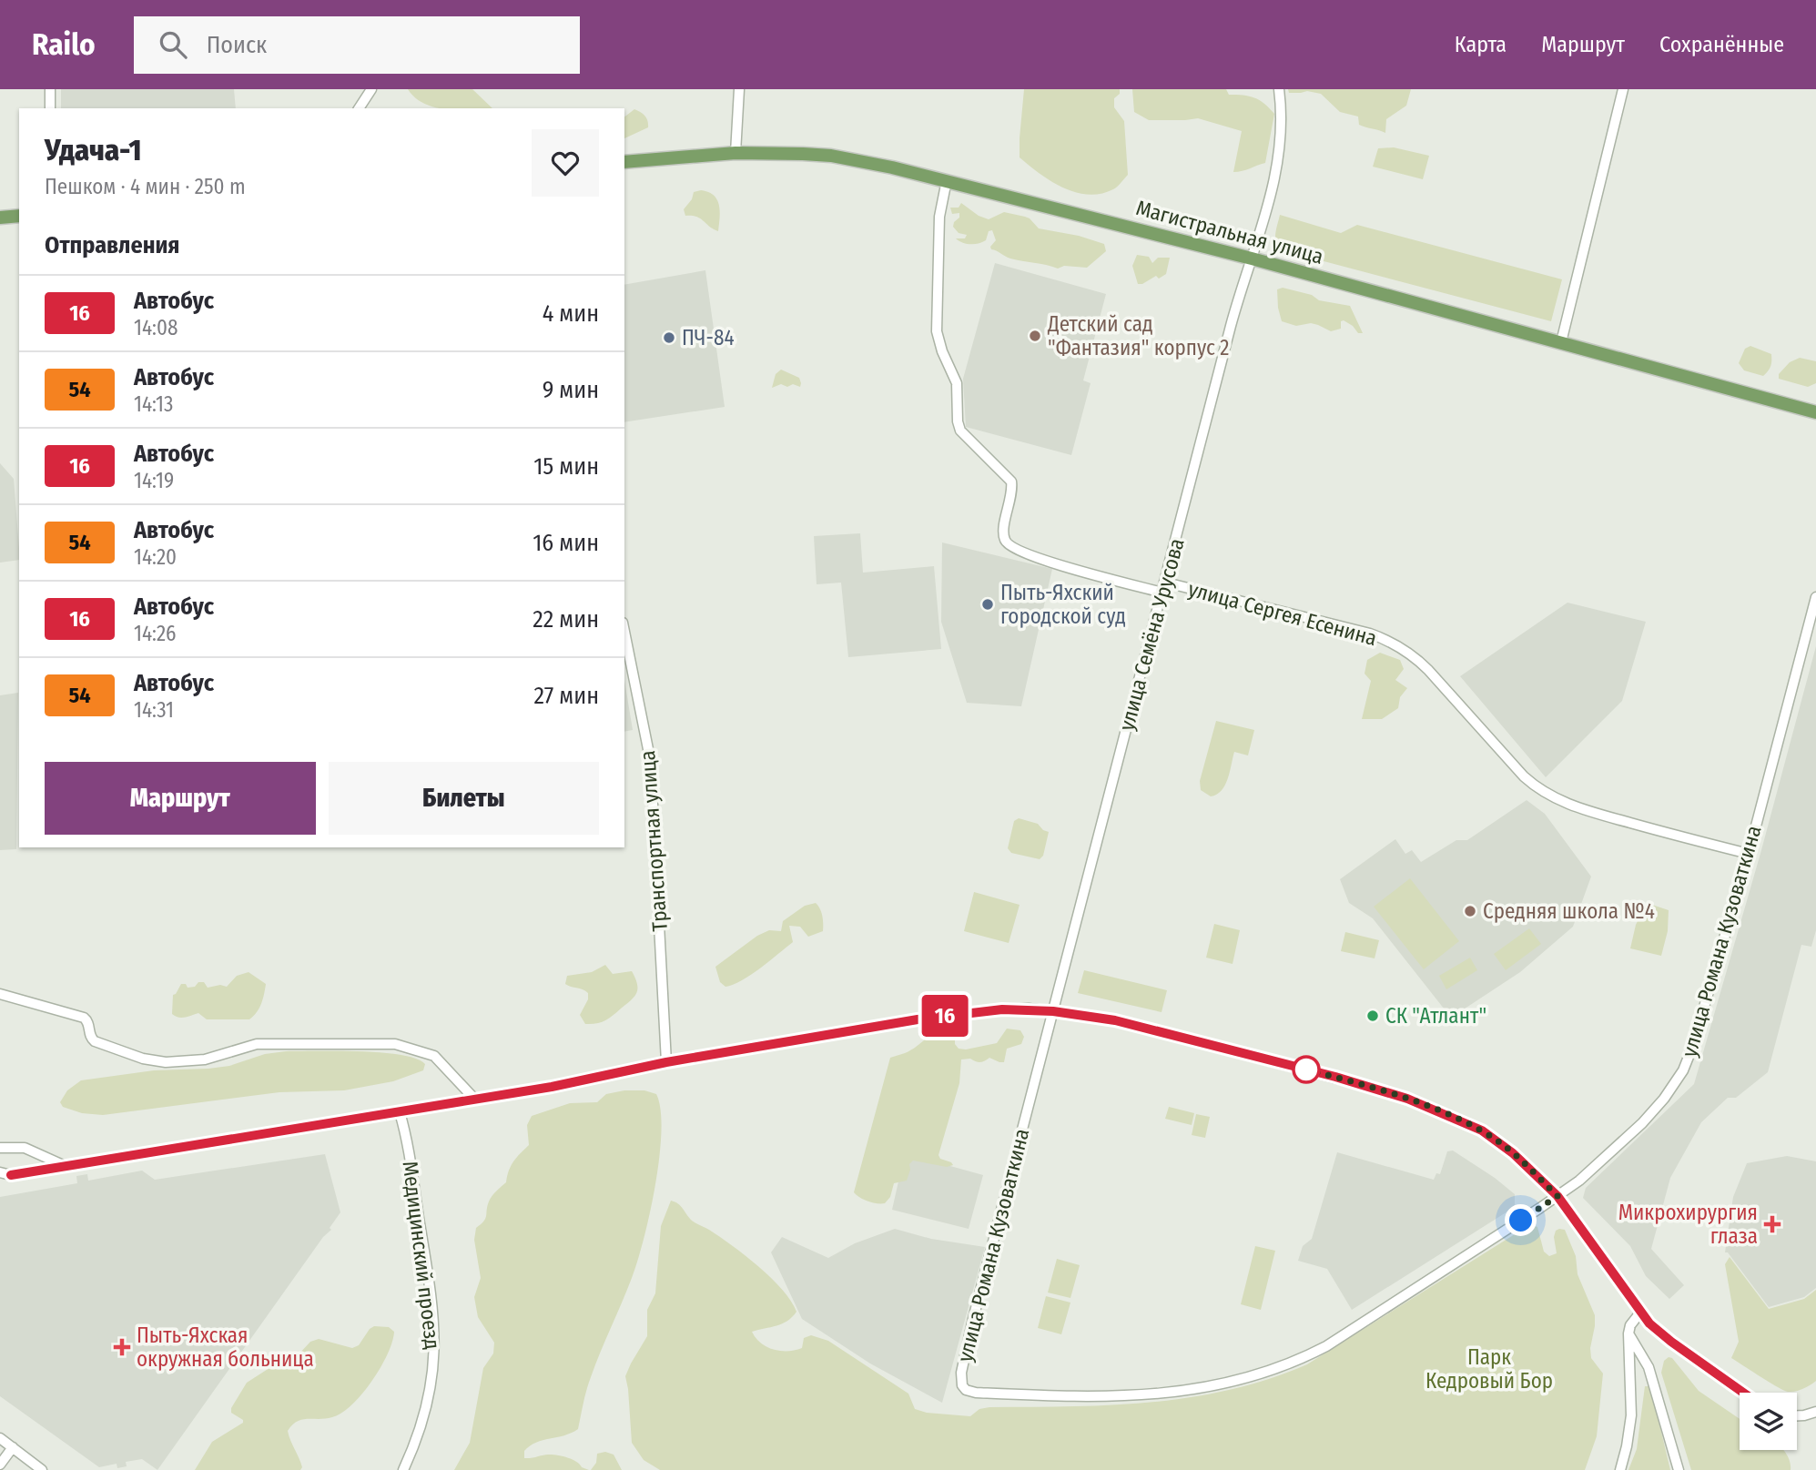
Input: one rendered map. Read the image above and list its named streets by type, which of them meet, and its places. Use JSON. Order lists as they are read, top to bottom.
{
  "streets": {
    "main road": ["Магистральная улица"],
    "street": [
      "улица Сергея Есенина",
      "улица Семёна Урусова",
      "Транспортная улица",
      "улица Романа Кузоваткина",
      "Медицинский проезд"
    ]
  },
  "crossings": [
    ["Магистральная улица", "улица Сергея Есенина"],
    ["Магистральная улица", "улица Семёна Урусова"],
    ["улица Сергея Есенина", "улица Семёна Урусова"],
    ["улица Сергея Есенина", "улица Романа Кузоваткина"],
    ["улица Семёна Урусова", "улица Романа Кузоваткина"]
  ],
  "parks": ["Парк Кедровый Бор"],
  "places": {
    "other": [
      "Детский сад \"Фантазия\" корпус 2",
      "ПЧ-84",
      "Пыть-Яхский городской суд",
      "Средняя школа №4",
      "СК \"Атлант\""
    ],
    "health": ["Микрохирургия глаза", "Пыть-Яхская окружная больница"]
  },
  "lines": ["bus line 16"],
  "page": {
    "header": "Railo",
    "search": "Поиск",
    "nav": ["Карта", "Маршрут", "Сохранённые"],
    "on_map": "16",
    "heading": [
      ["Удача-1", "Пешком · 4 мин · 250 m"],
      "Отправления"
    ],
    "list": [
      {
        "mark": "16",
        "name": "Автобус",
        "note": "14:08",
        "value": "4 мин"
      },
      {
        "mark": "54",
        "name": "Автобус",
        "note": "14:13",
        "value": "9 мин"
      },
      {
        "mark": "16",
        "name": "Автобус",
        "note": "14:19",
        "value": "15 мин"
      },
      {
        "mark": "54",
        "name": "Автобус",
        "note": "14:20",
        "value": "16 мин"
      },
      {
        "mark": "16",
        "name": "Автобус",
        "note": "14:26",
        "value": "22 мин"
      },
      {
        "mark": "54",
        "name": "Автобус",
        "note": "14:31",
        "value": "27 мин"
      }
    ],
    "buttons": ["Маршрут", "Билеты"]
  }
}
